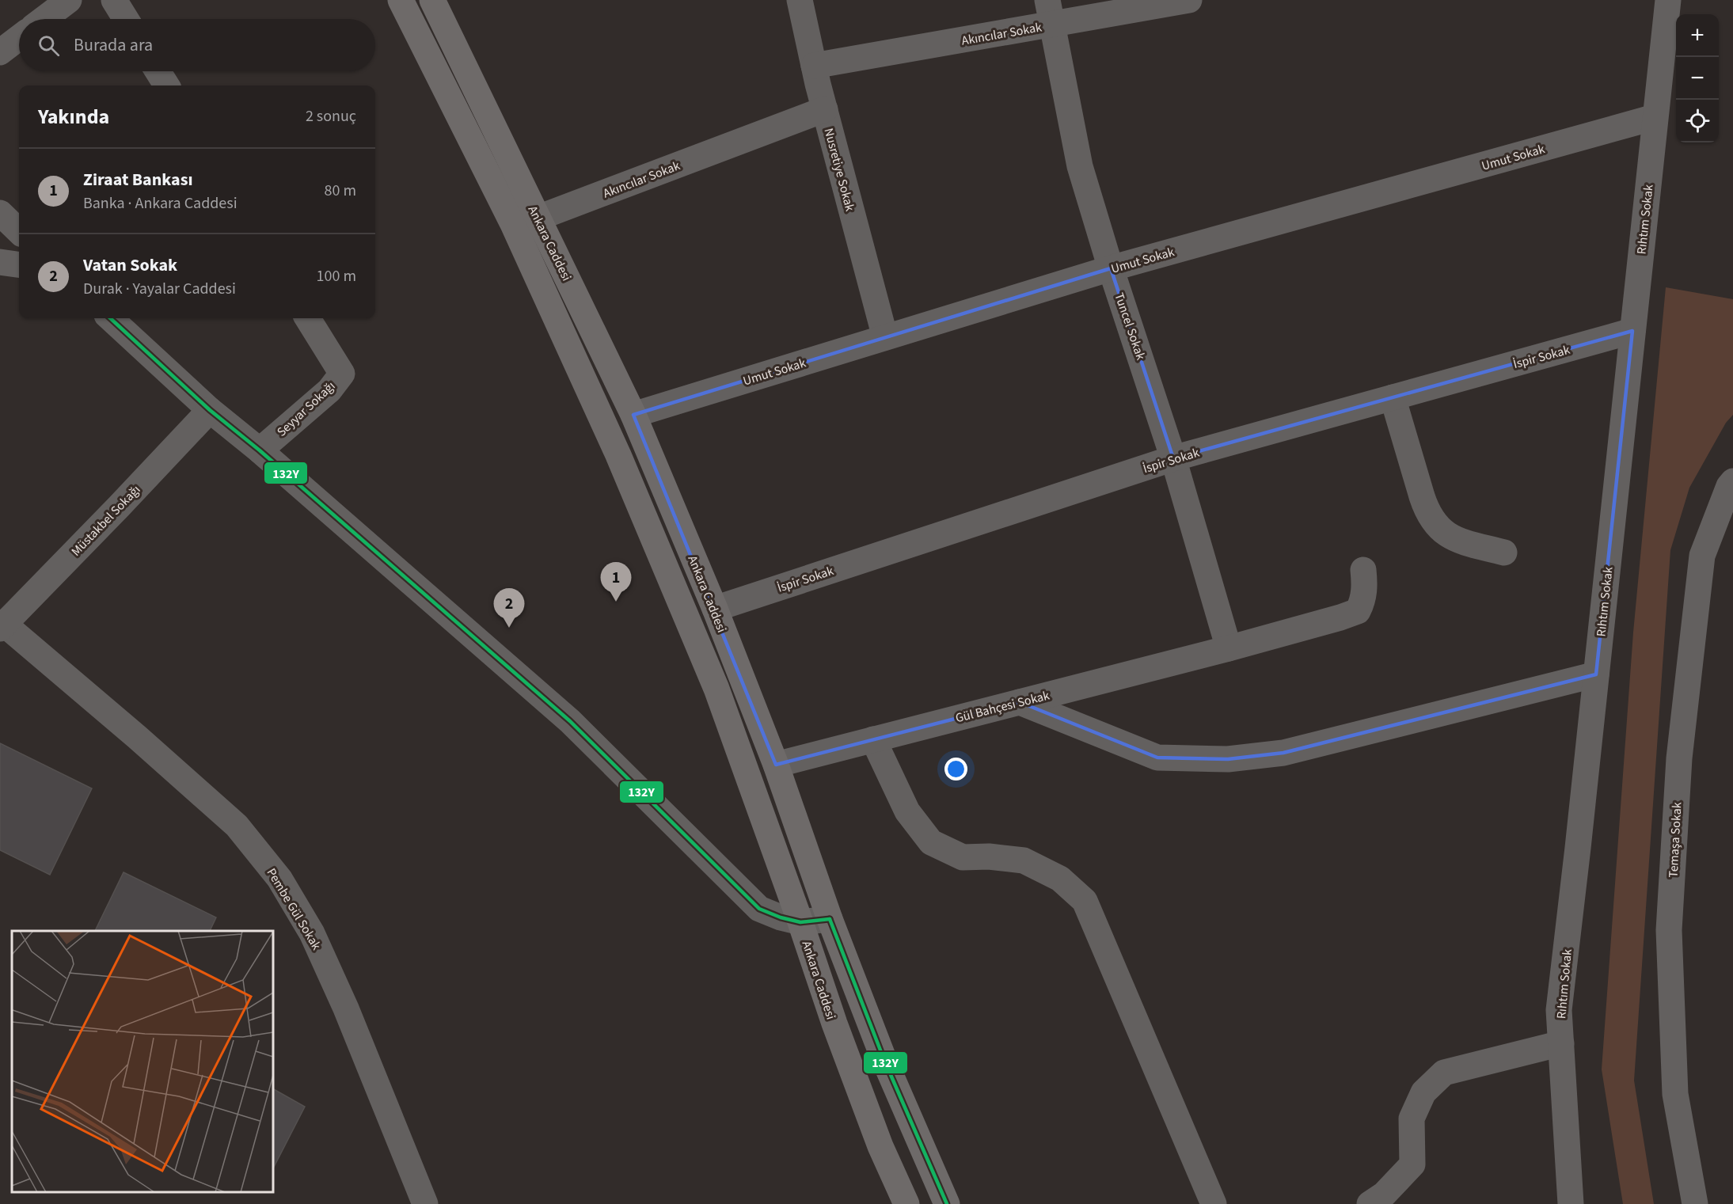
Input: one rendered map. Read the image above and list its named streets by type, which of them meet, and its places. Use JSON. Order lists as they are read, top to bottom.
{
  "streets": {
    "main road": ["Ankara Caddesi"],
    "street": [
      "Akıncılar Sokak",
      "Umut Sokak",
      "Nusretiye Sokak",
      "Rıhtım Sokak",
      "Tuncel Sokak",
      "İspir Sokak",
      "Seyyar Sokağı",
      "Müstakbel Sokağı",
      "Gül Bahçesi Sokak",
      "Temaşa Sokak",
      "Pembe Gül Sokak"
    ]
  },
  "crossings": [
    ["Akıncılar Sokak", "Nusretiye Sokak"],
    ["Akıncılar Sokak", "Ankara Caddesi"],
    ["Akıncılar Sokak", "Tuncel Sokak"],
    ["Umut Sokak", "Nusretiye Sokak"],
    ["Umut Sokak", "Rıhtım Sokak"],
    ["Umut Sokak", "Ankara Caddesi"],
    ["Umut Sokak", "Tuncel Sokak"],
    ["Rıhtım Sokak", "İspir Sokak"],
    ["Ankara Caddesi", "İspir Sokak"],
    ["Ankara Caddesi", "Gül Bahçesi Sokak"],
    ["Tuncel Sokak", "İspir Sokak"],
    ["Tuncel Sokak", "Gül Bahçesi Sokak"],
    ["Müstakbel Sokağı", "Pembe Gül Sokak"]
  ],
  "lines": ["transit line 132Y"],
  "page": {
    "map_buttons": ["+", "−"],
    "search": "Burada ara",
    "heading": ["Yakında", "2 sonuç"],
    "list": [
      {
        "mark": "1",
        "name": "Ziraat Bankası",
        "note": "Banka · Ankara Caddesi",
        "value": "80 m"
      },
      {
        "mark": "2",
        "name": "Vatan Sokak",
        "note": "Durak · Yayalar Caddesi",
        "value": "100 m"
      }
    ],
    "pins": ["1", "2"]
  }
}
